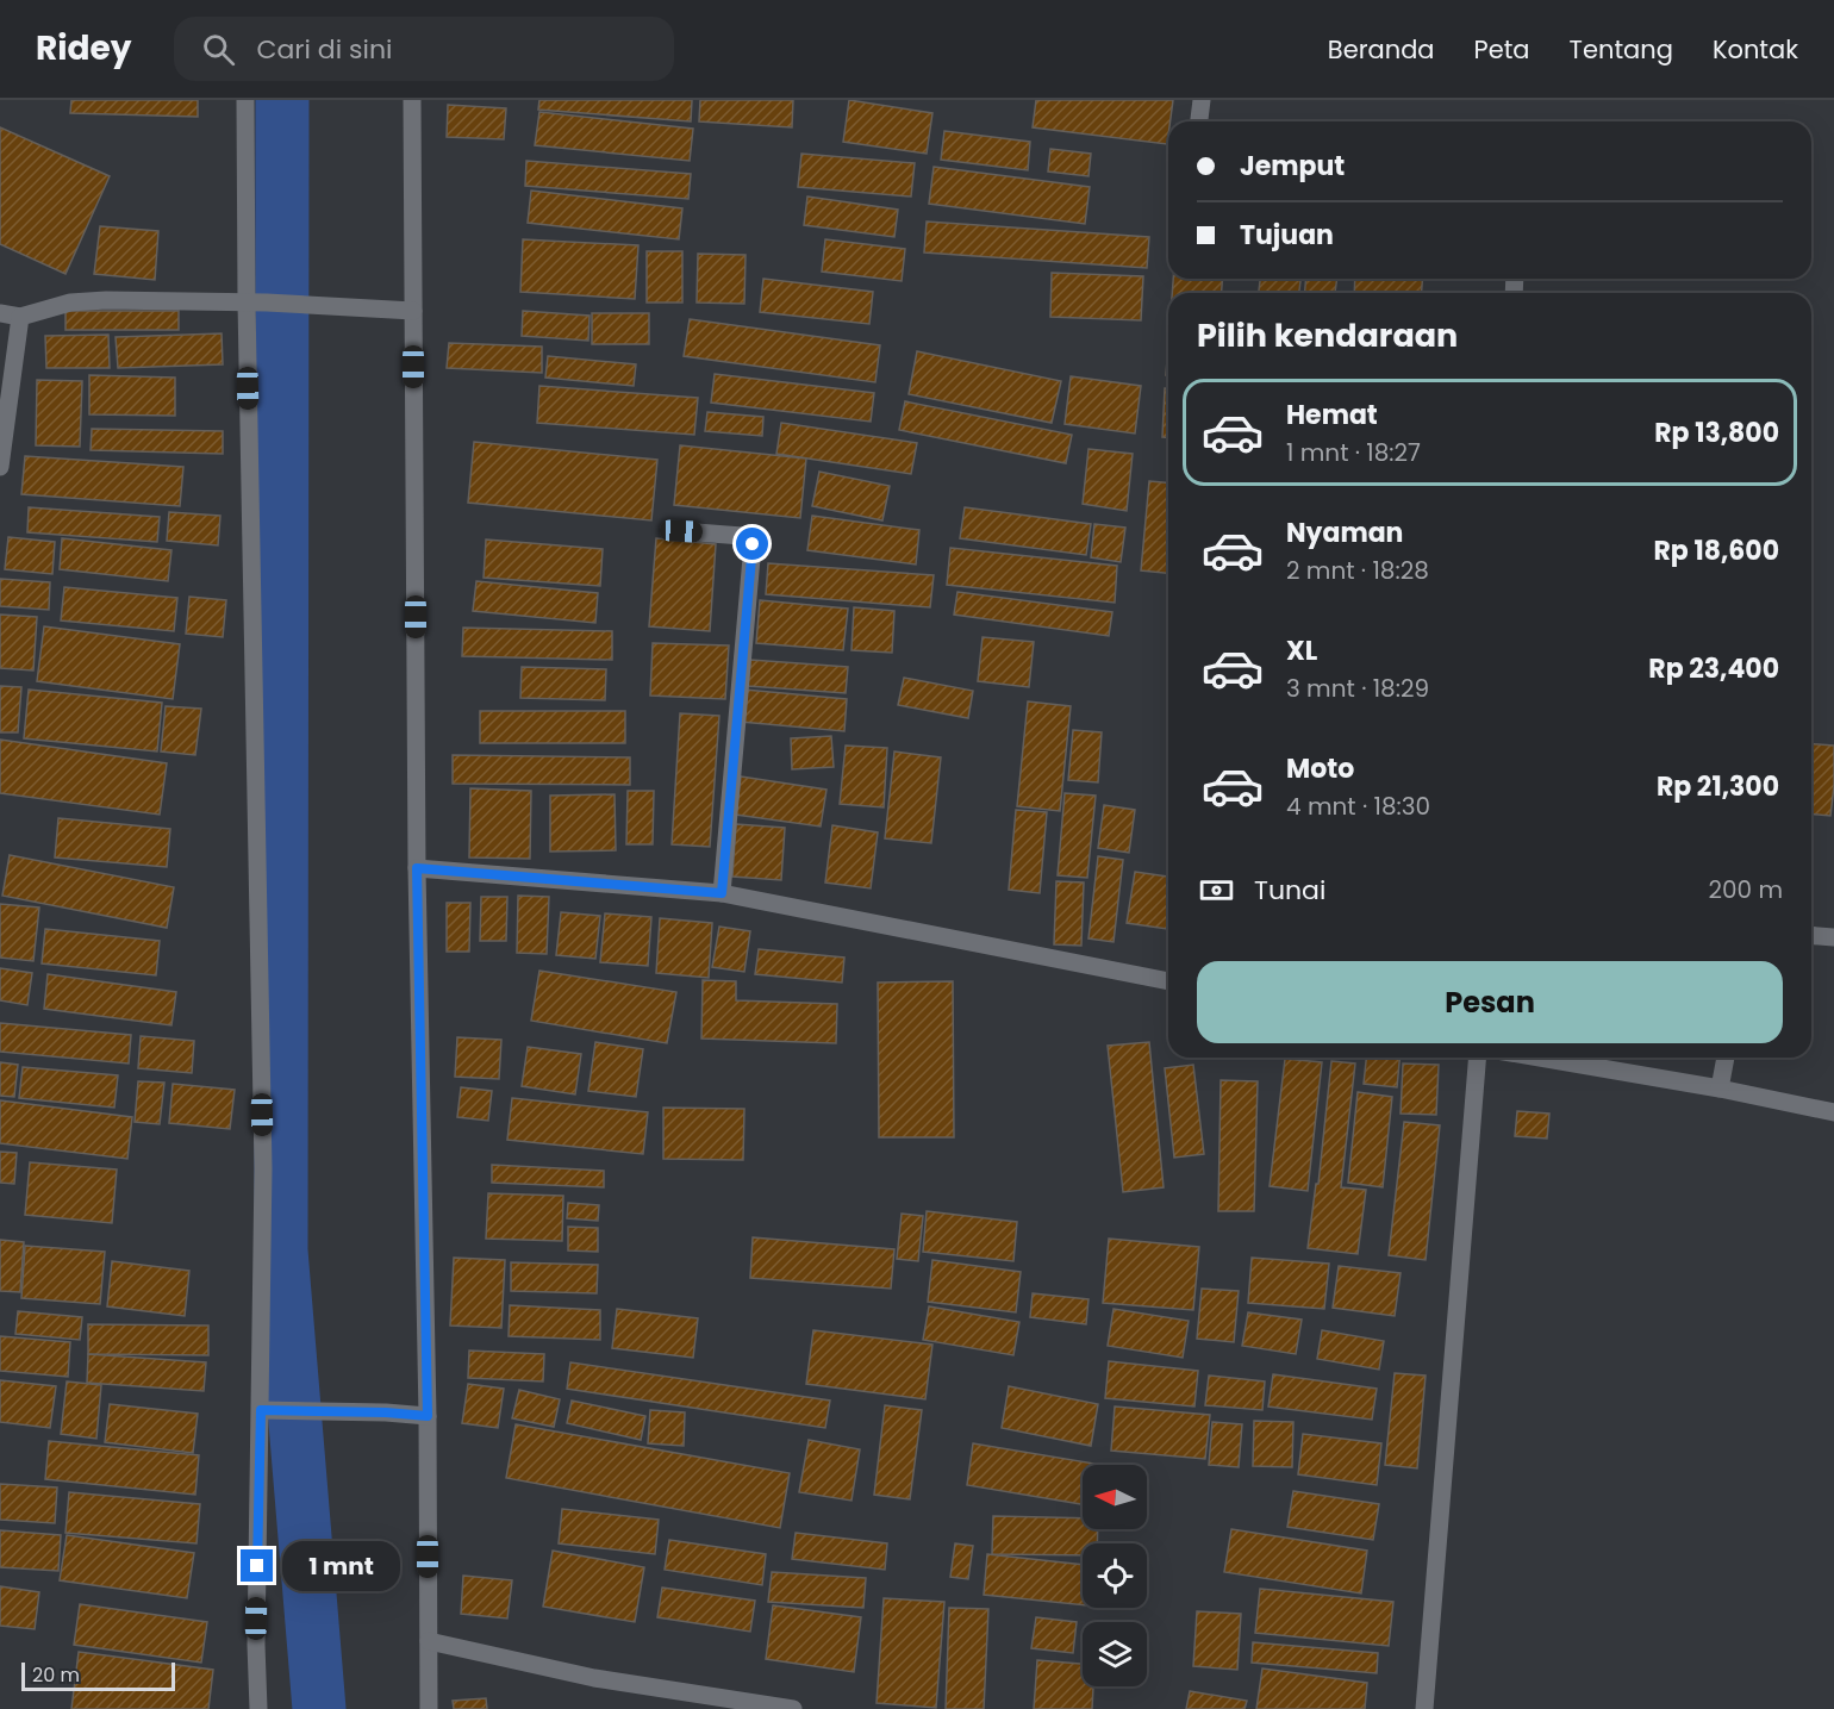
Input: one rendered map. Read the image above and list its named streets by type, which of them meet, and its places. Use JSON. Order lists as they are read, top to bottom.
{
  "scale_bar": "20 m",
  "north": "left",
  "page": {
    "header": "Ridey",
    "search": "Cari di sini",
    "nav": [
      "Beranda",
      "Peta",
      "Tentang",
      "Kontak"
    ],
    "banner": ["Jemput", "Tujuan"],
    "heading": "Pilih kendaraan",
    "list": [
      {
        "name": "Hemat",
        "note": "1 mnt · 18:27",
        "value": "Rp 13,800"
      },
      {
        "name": "Nyaman",
        "note": "2 mnt · 18:28",
        "value": "Rp 18,600"
      },
      {
        "name": "XL",
        "note": "3 mnt · 18:29",
        "value": "Rp 23,400"
      },
      {
        "name": "Moto",
        "note": "4 mnt · 18:30",
        "value": "Rp 21,300"
      }
    ],
    "pay": ["Tunai", "200 m"],
    "buttons": "Pesan",
    "bubble": "1 mnt",
    "scale": "20 m"
  }
}
